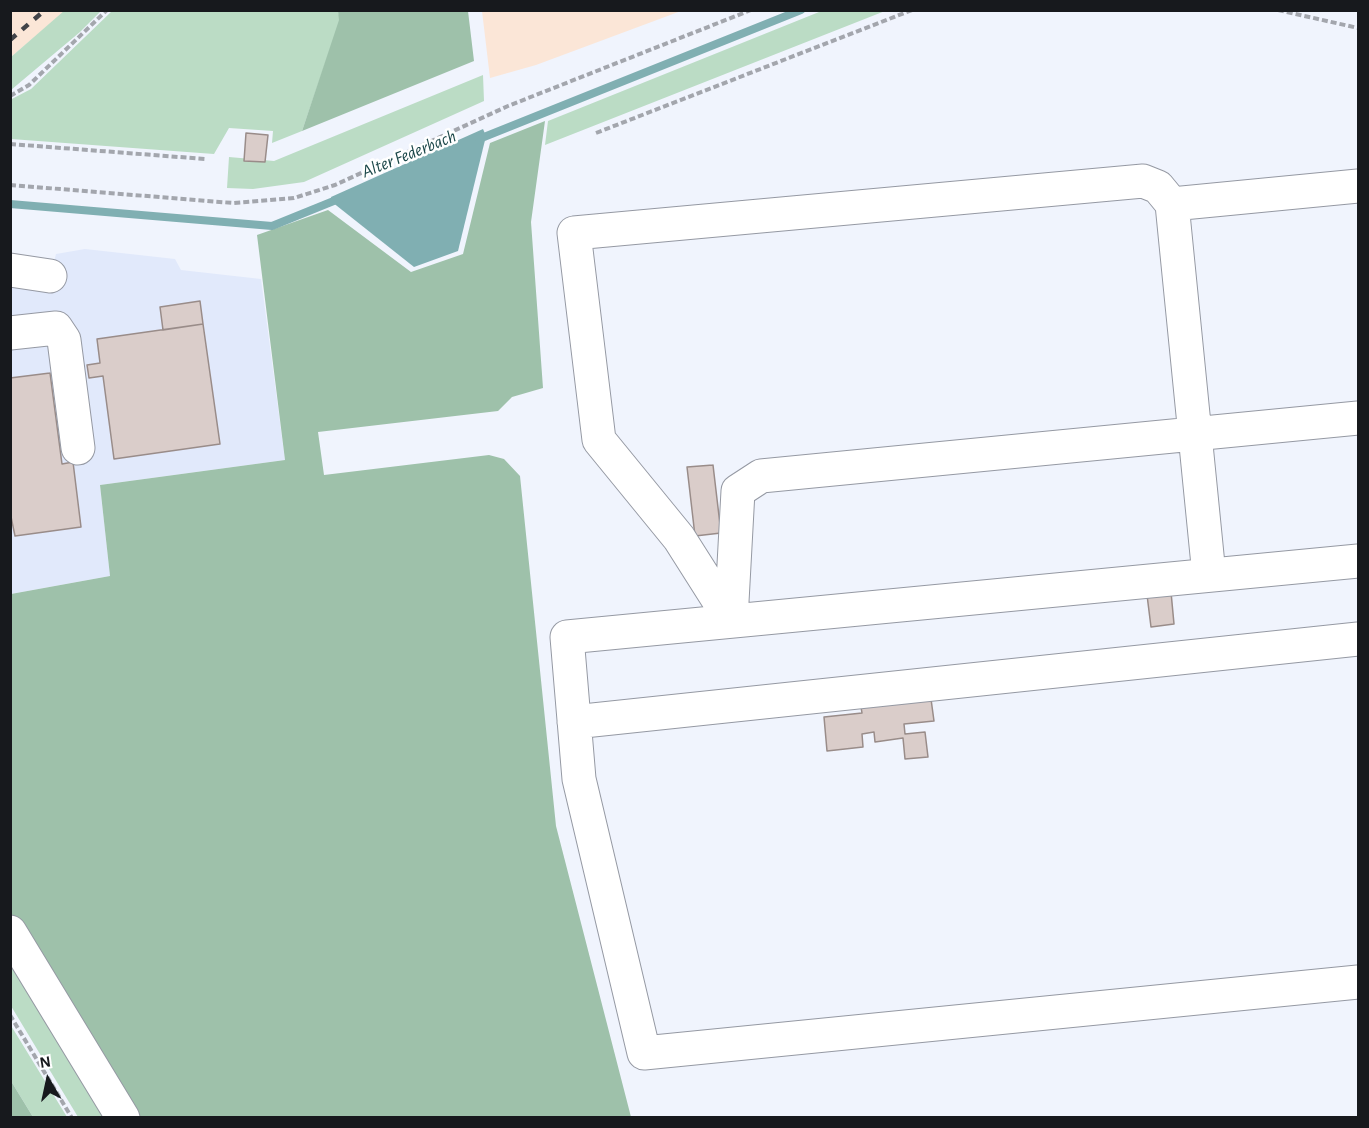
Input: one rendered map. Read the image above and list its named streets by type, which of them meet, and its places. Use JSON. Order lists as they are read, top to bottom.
{
  "water": ["Alter Federbach"],
  "north": "top"
}
